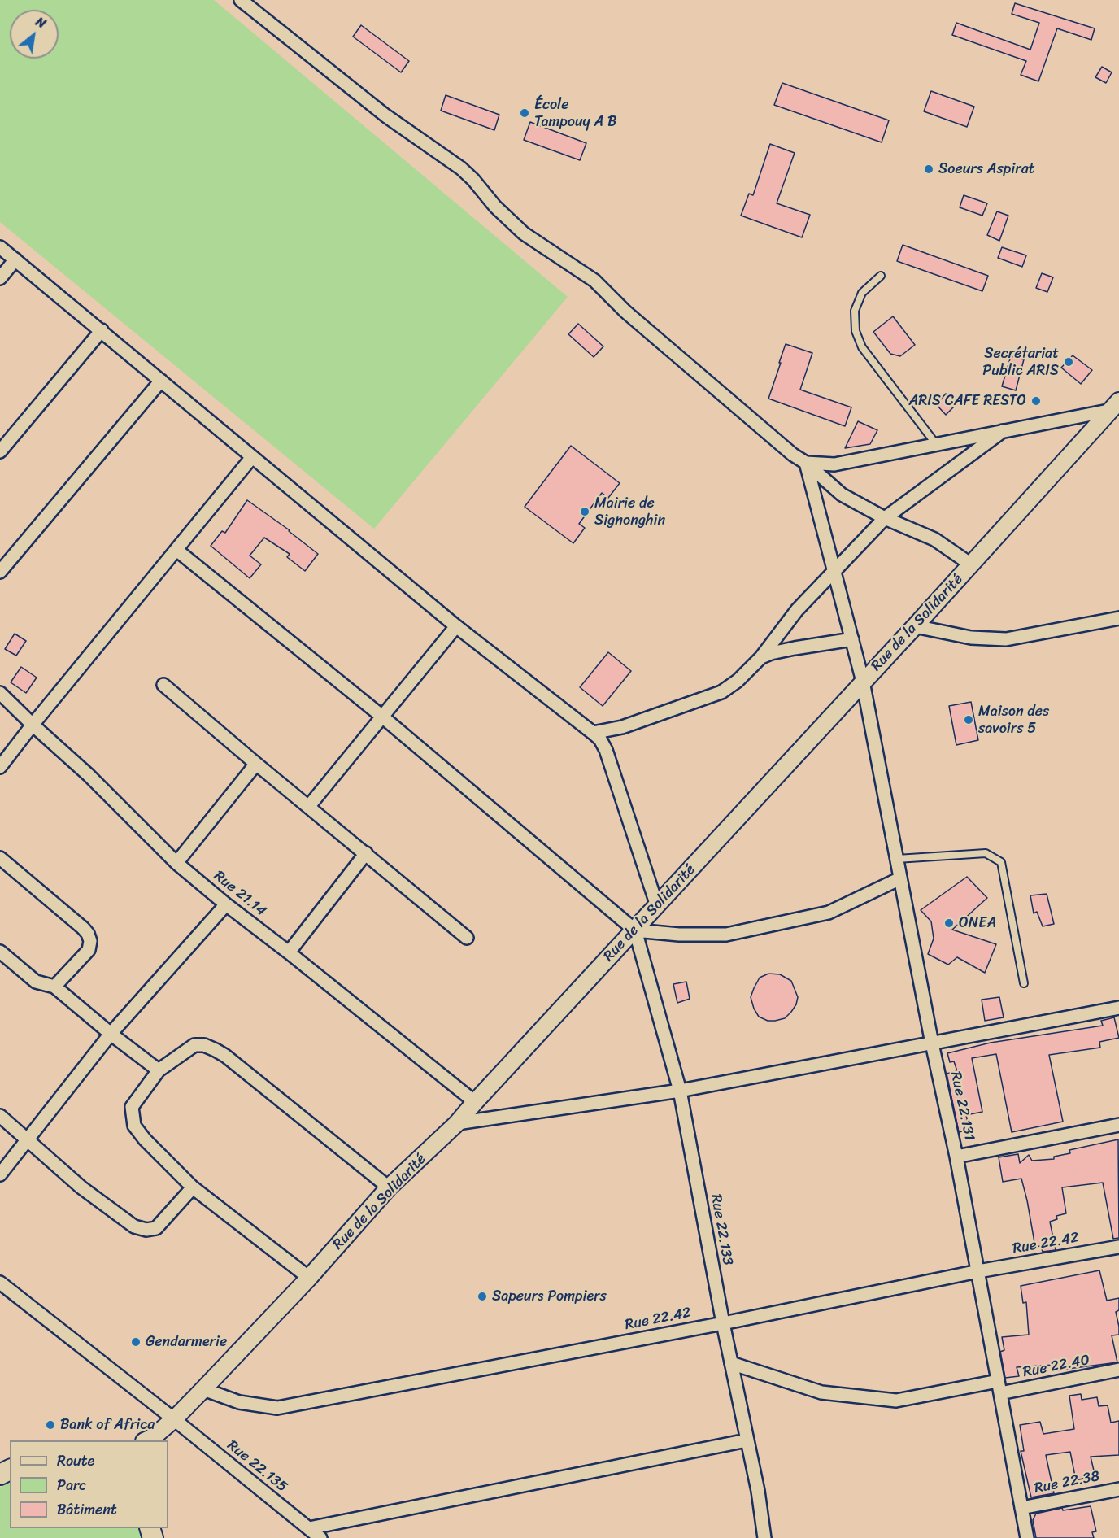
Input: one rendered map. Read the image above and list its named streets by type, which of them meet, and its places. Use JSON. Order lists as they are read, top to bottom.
{
  "streets": {
    "street": [
      "Rue de la Solidarité",
      "Rue 21.14",
      "Rue 22.131",
      "Rue 22.133",
      "Rue 22.42",
      "Rue 22.40",
      "Rue 22.135",
      "Rue 22.38"
    ]
  },
  "crossings": [
    ["Rue de la Solidarité", "Rue 21.14"],
    ["Rue de la Solidarité", "Rue 22.131"],
    ["Rue de la Solidarité", "Rue 22.133"],
    ["Rue de la Solidarité", "Rue 22.42"],
    ["Rue de la Solidarité", "Rue 22.135"],
    ["Rue 22.131", "Rue 22.42"],
    ["Rue 22.131", "Rue 22.40"],
    ["Rue 22.131", "Rue 22.38"],
    ["Rue 22.133", "Rue 22.42"],
    ["Rue 22.133", "Rue 22.40"]
  ],
  "places": [
    "École Tampouy A B",
    "Soeurs Aspirat",
    "Secrétariat Public ARIS",
    "ARIS CAFE RESTO",
    "Mairie de Signonghin",
    "Maison des savoirs 5",
    "ONEA",
    "Sapeurs Pompiers",
    "Gendarmerie",
    "Bank of Africa"
  ],
  "legend": ["Route", "Parc", "Bâtiment"],
  "north": "top right"
}
